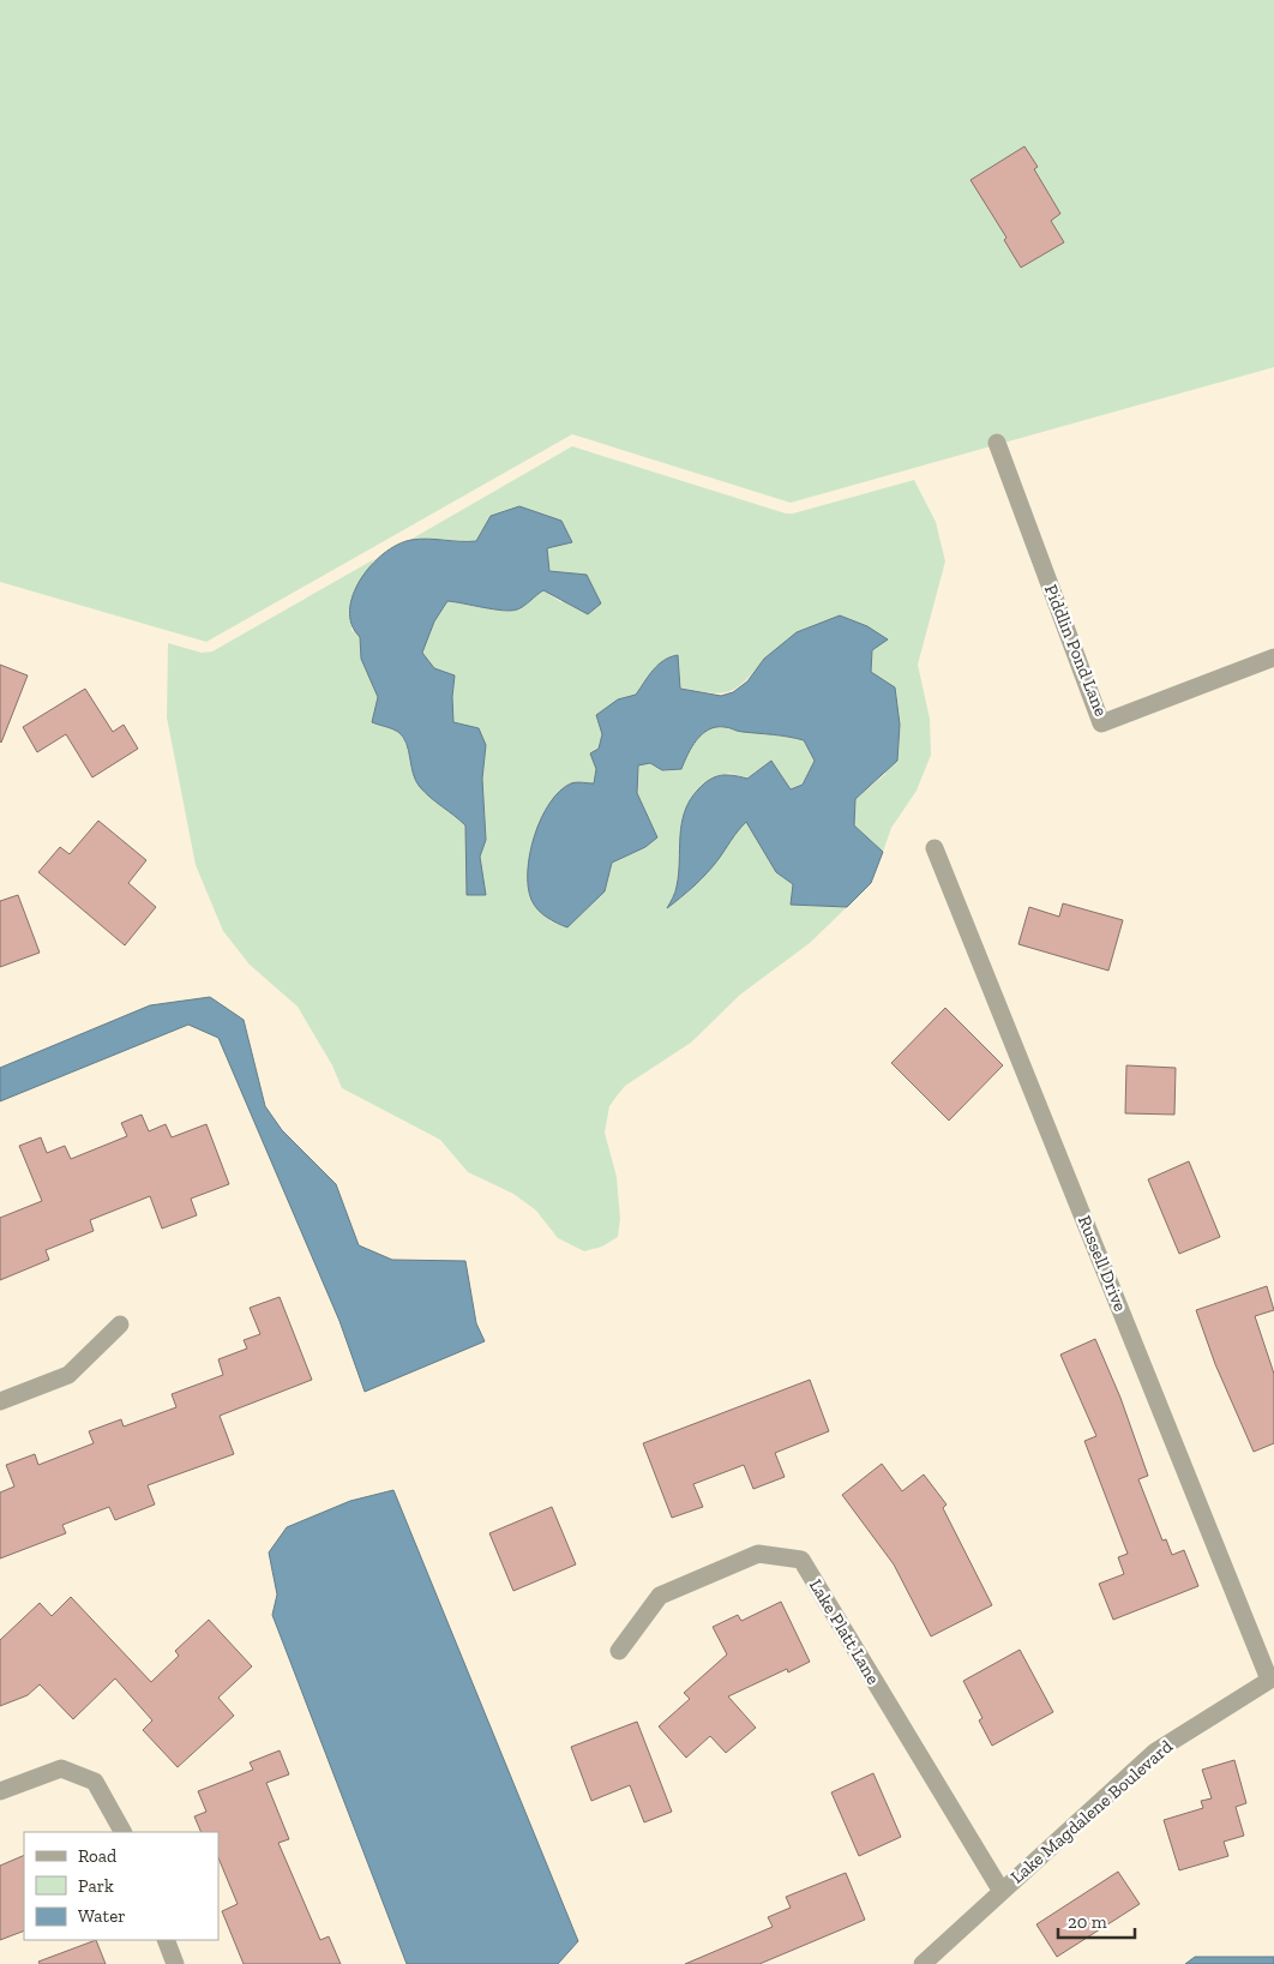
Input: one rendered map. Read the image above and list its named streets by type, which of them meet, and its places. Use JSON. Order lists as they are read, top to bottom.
{
  "streets": {
    "street": [
      "Piddlin Pond Lane",
      "Russell Drive",
      "Lake Platt Lane",
      "Lake Magdalene Boulevard"
    ]
  },
  "crossings": [
    ["Russell Drive", "Lake Magdalene Boulevard"],
    ["Lake Platt Lane", "Lake Magdalene Boulevard"]
  ],
  "legend": ["Road", "Park", "Water"],
  "scale_bar": "20 m"
}
